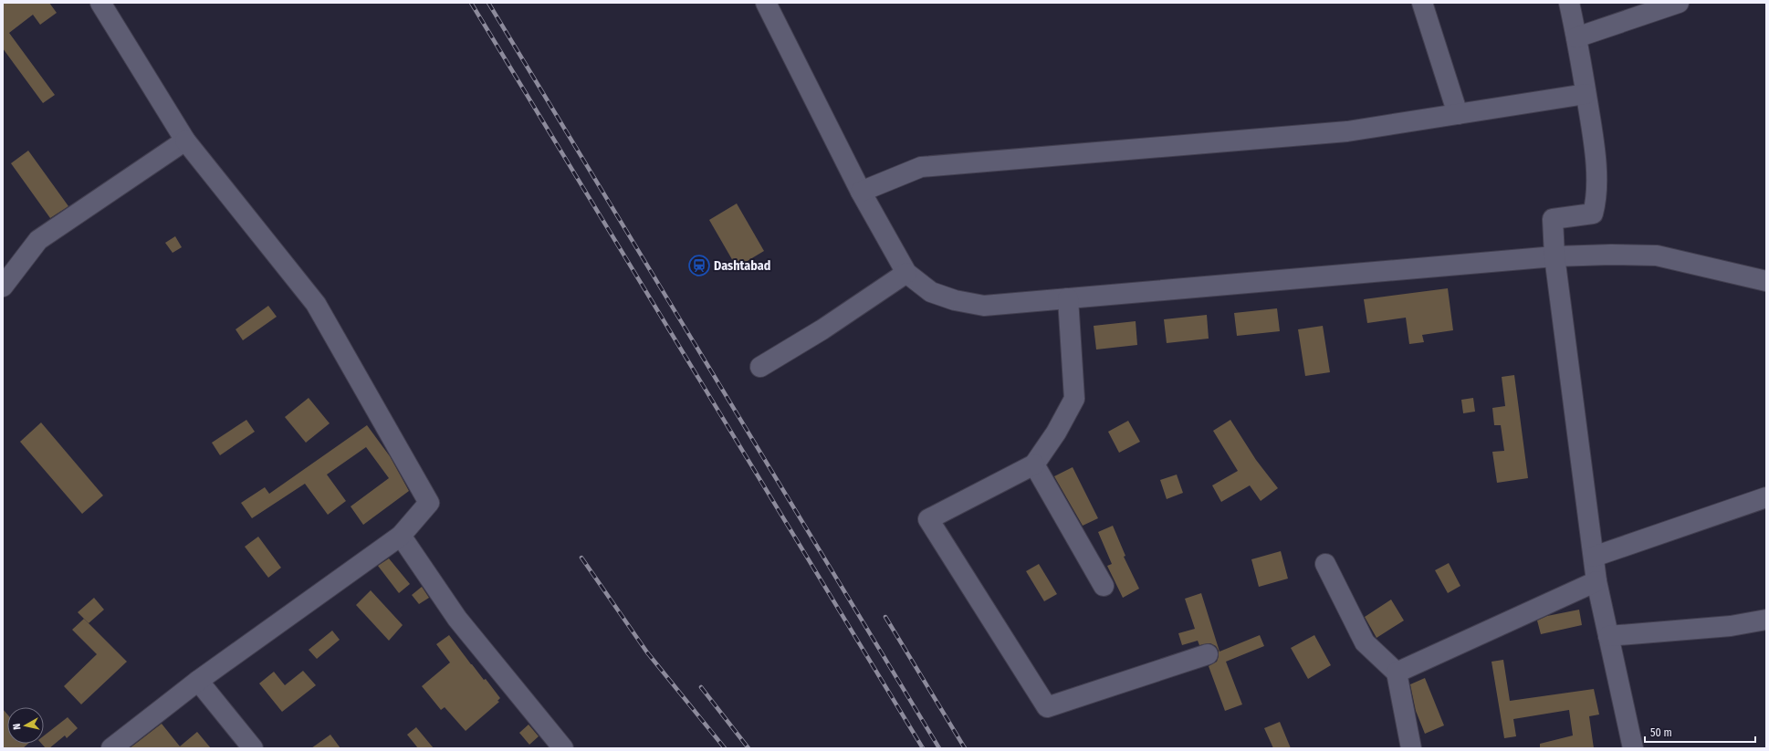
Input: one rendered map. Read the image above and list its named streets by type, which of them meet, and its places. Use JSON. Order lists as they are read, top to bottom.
{
  "places": {
    "station": ["Dashtabad"]
  },
  "scale_bar": "50 m",
  "north": "left"
}
